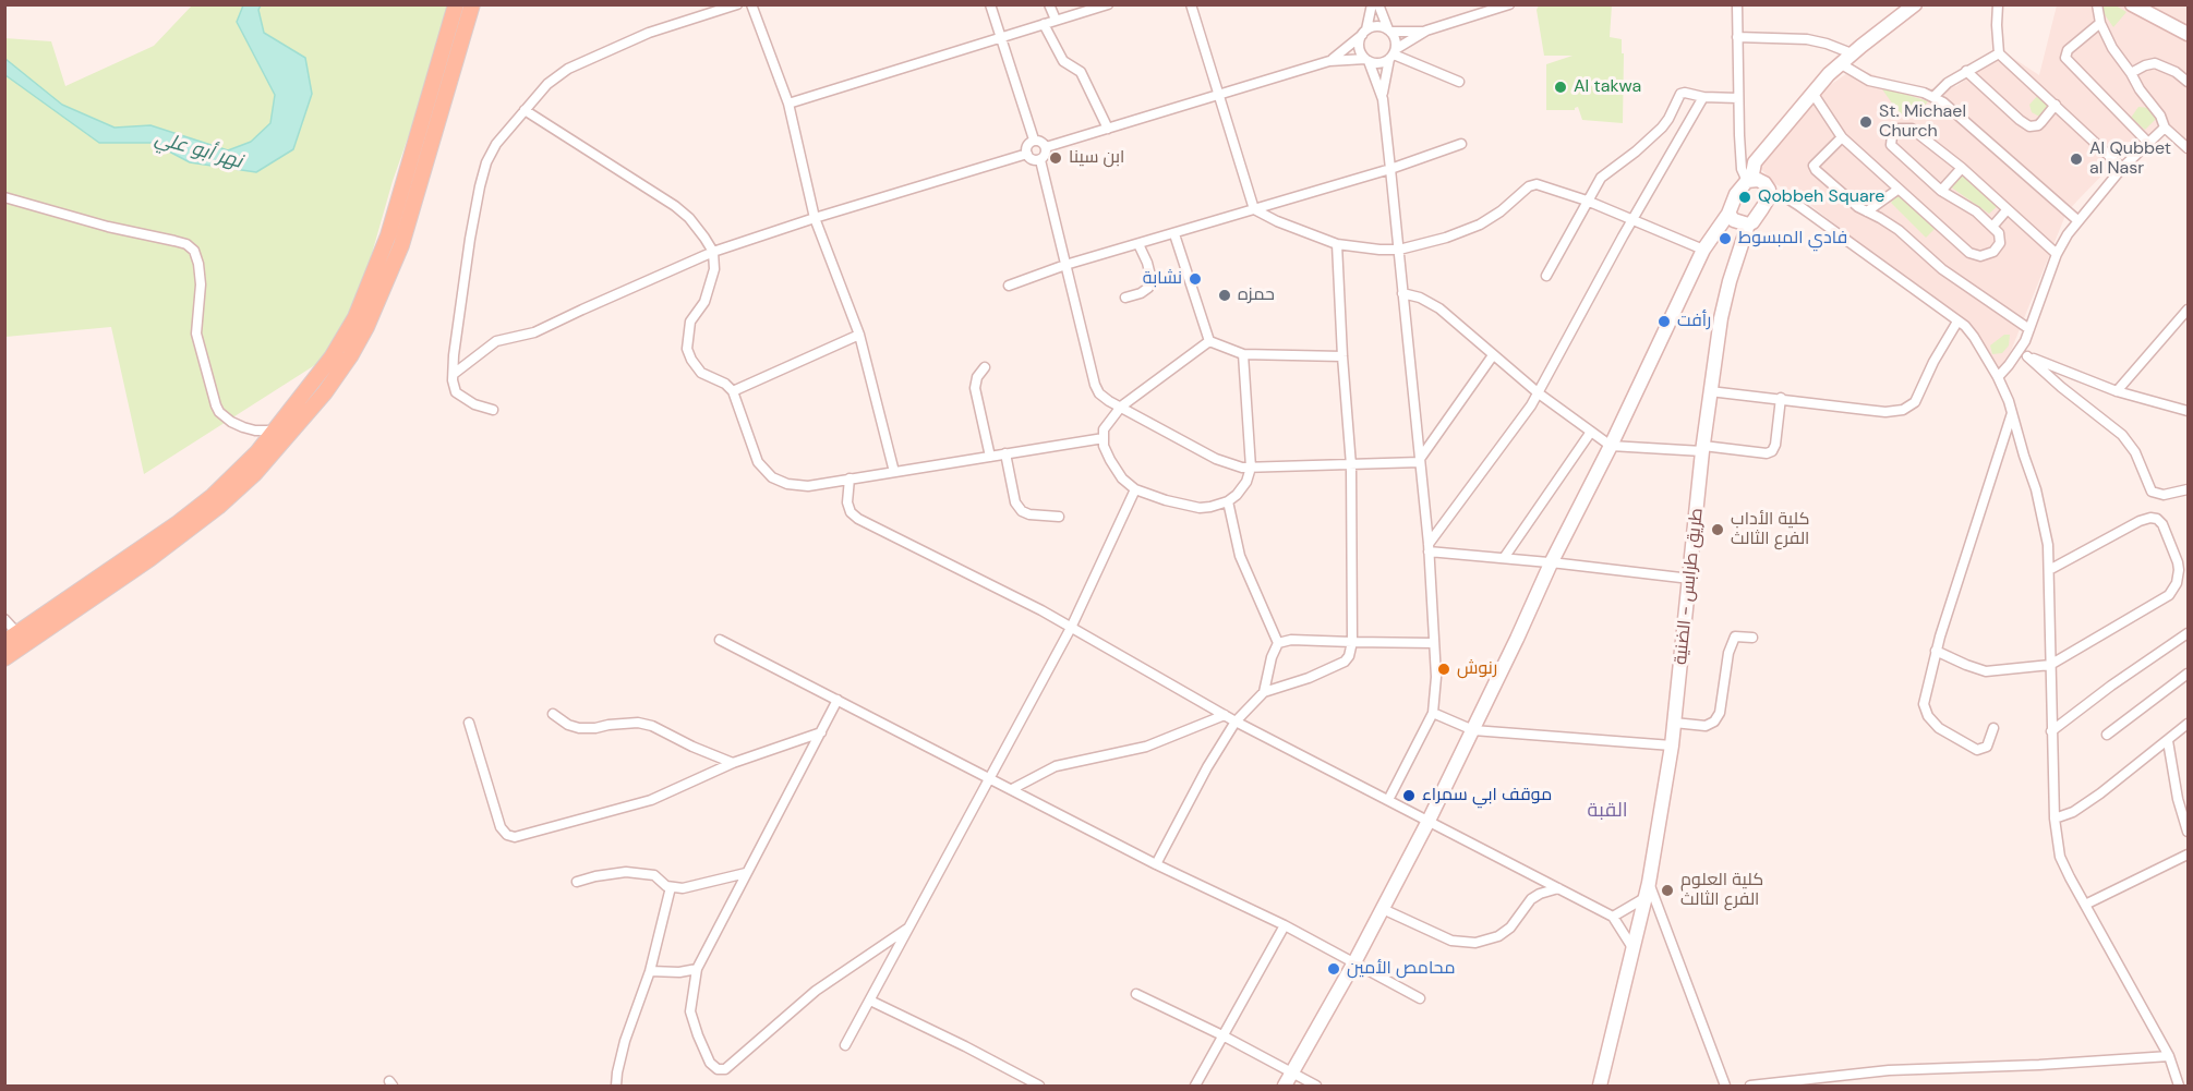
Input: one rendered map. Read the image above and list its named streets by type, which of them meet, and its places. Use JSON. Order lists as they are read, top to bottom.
{
  "streets": {
    "main road": ["طريق طرابس - الضنية"]
  },
  "districts": ["القبة"],
  "water": ["نهر أبو علي"],
  "places": [
    "Al takwa",
    "St. Michael Church",
    "ابن سينا",
    "Al Qubbet al Nasr",
    "Qobbeh Square",
    "فادي المبسوط",
    "نشابة",
    "حمزه",
    "رأفت",
    "كلية الأداب الفرع الثالث",
    "رنوش",
    "موقف ابي سمراء",
    "كلية العلوم الفرع الثالث",
    "محامص الأمين"
  ]
}
